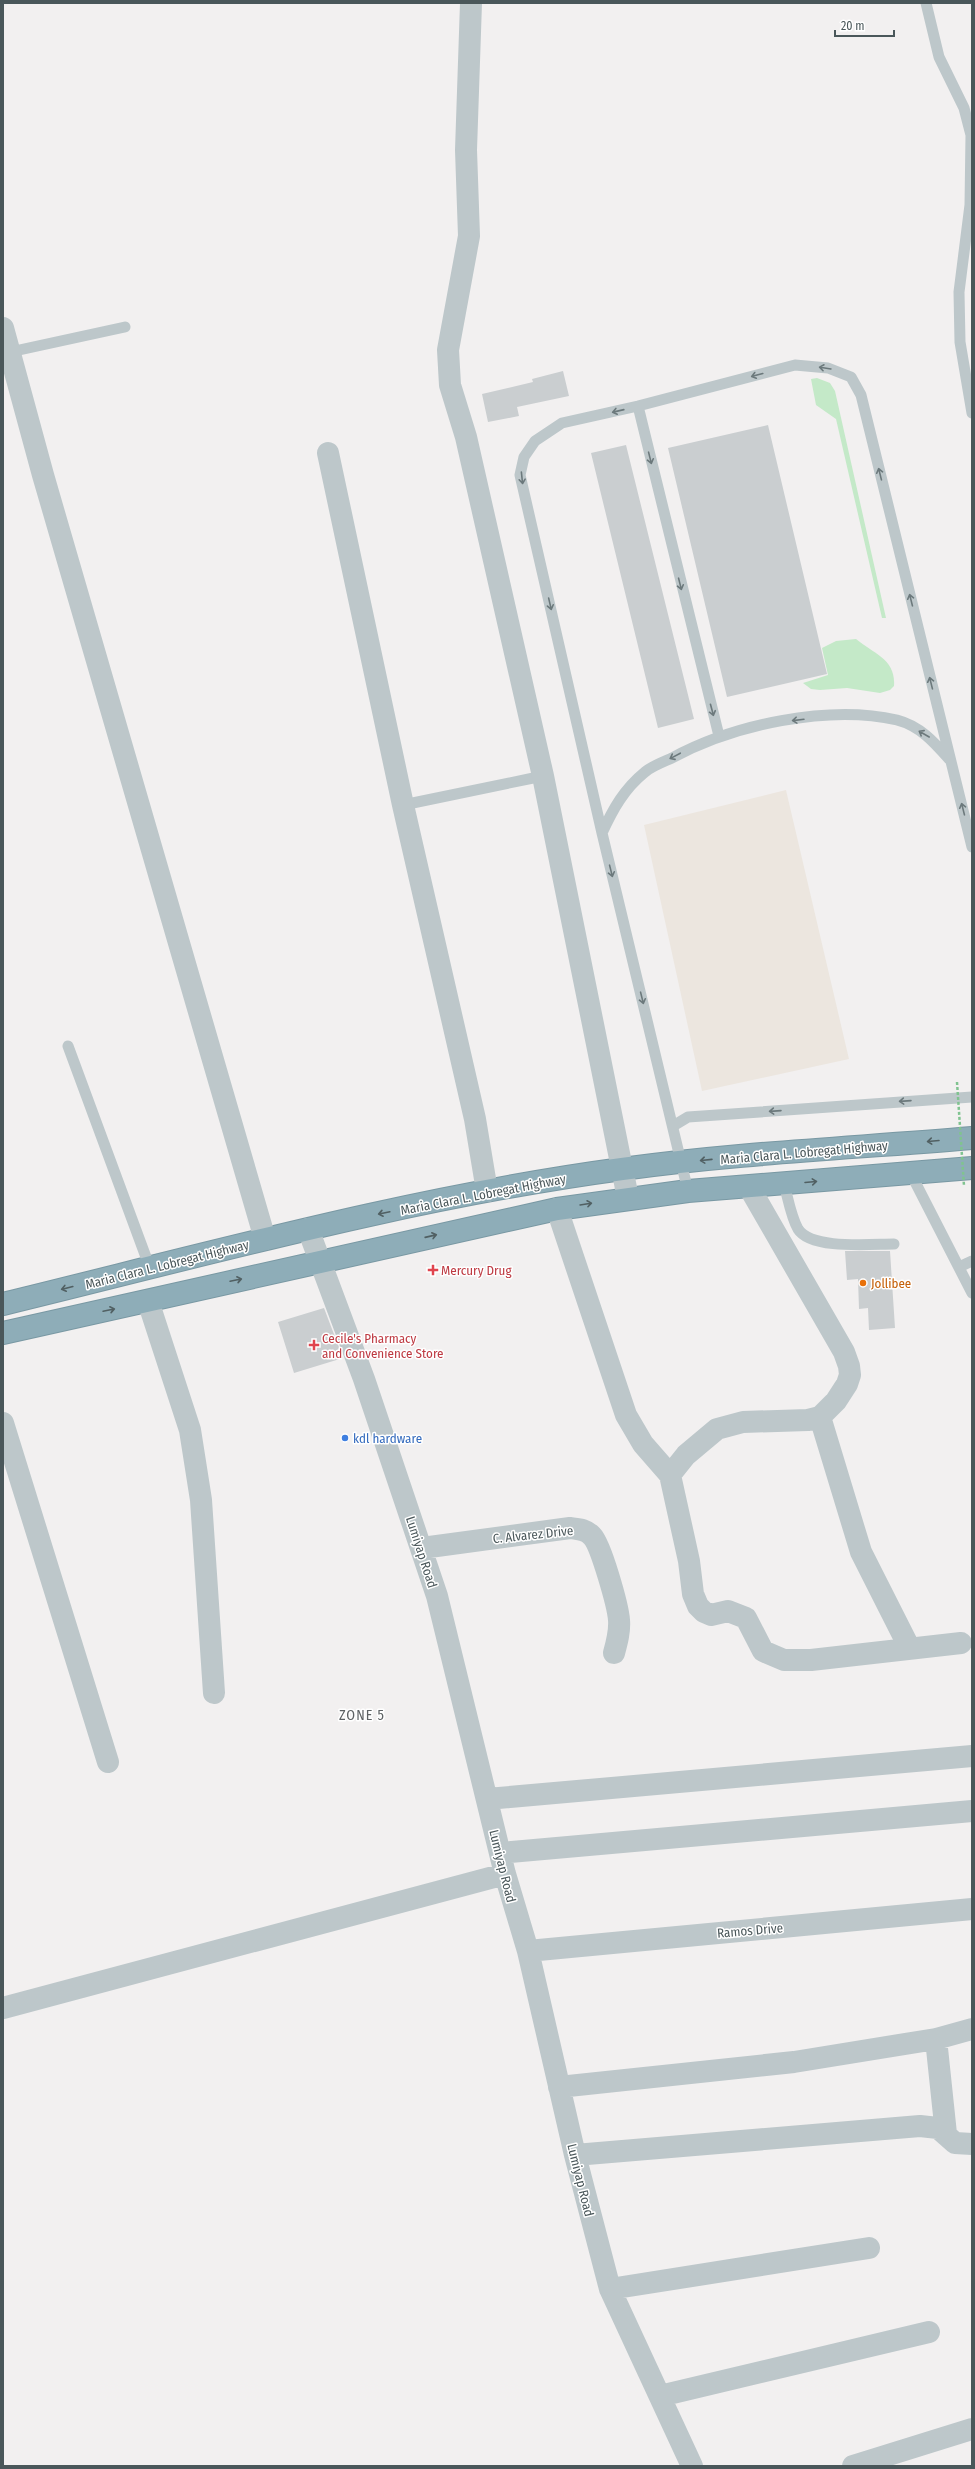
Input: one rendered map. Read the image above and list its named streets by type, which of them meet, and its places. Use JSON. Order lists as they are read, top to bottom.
{
  "streets": {
    "highway": ["Maria Clara L. Lobregat Highway"],
    "street": ["C. Alvarez Drive", "Lumiyap Road", "Ramos Drive"]
  },
  "crossings": [
    ["Maria Clara L. Lobregat Highway", "Lumiyap Road"],
    ["C. Alvarez Drive", "Lumiyap Road"],
    ["Lumiyap Road", "Ramos Drive"]
  ],
  "districts": ["ZONE 5"],
  "places": {
    "health": ["Mercury Drug", "Cecile's Pharmacy and Convenience Store"],
    "other": ["Jollibee", "kdl hardware"]
  },
  "scale_bar": "20 m"
}
